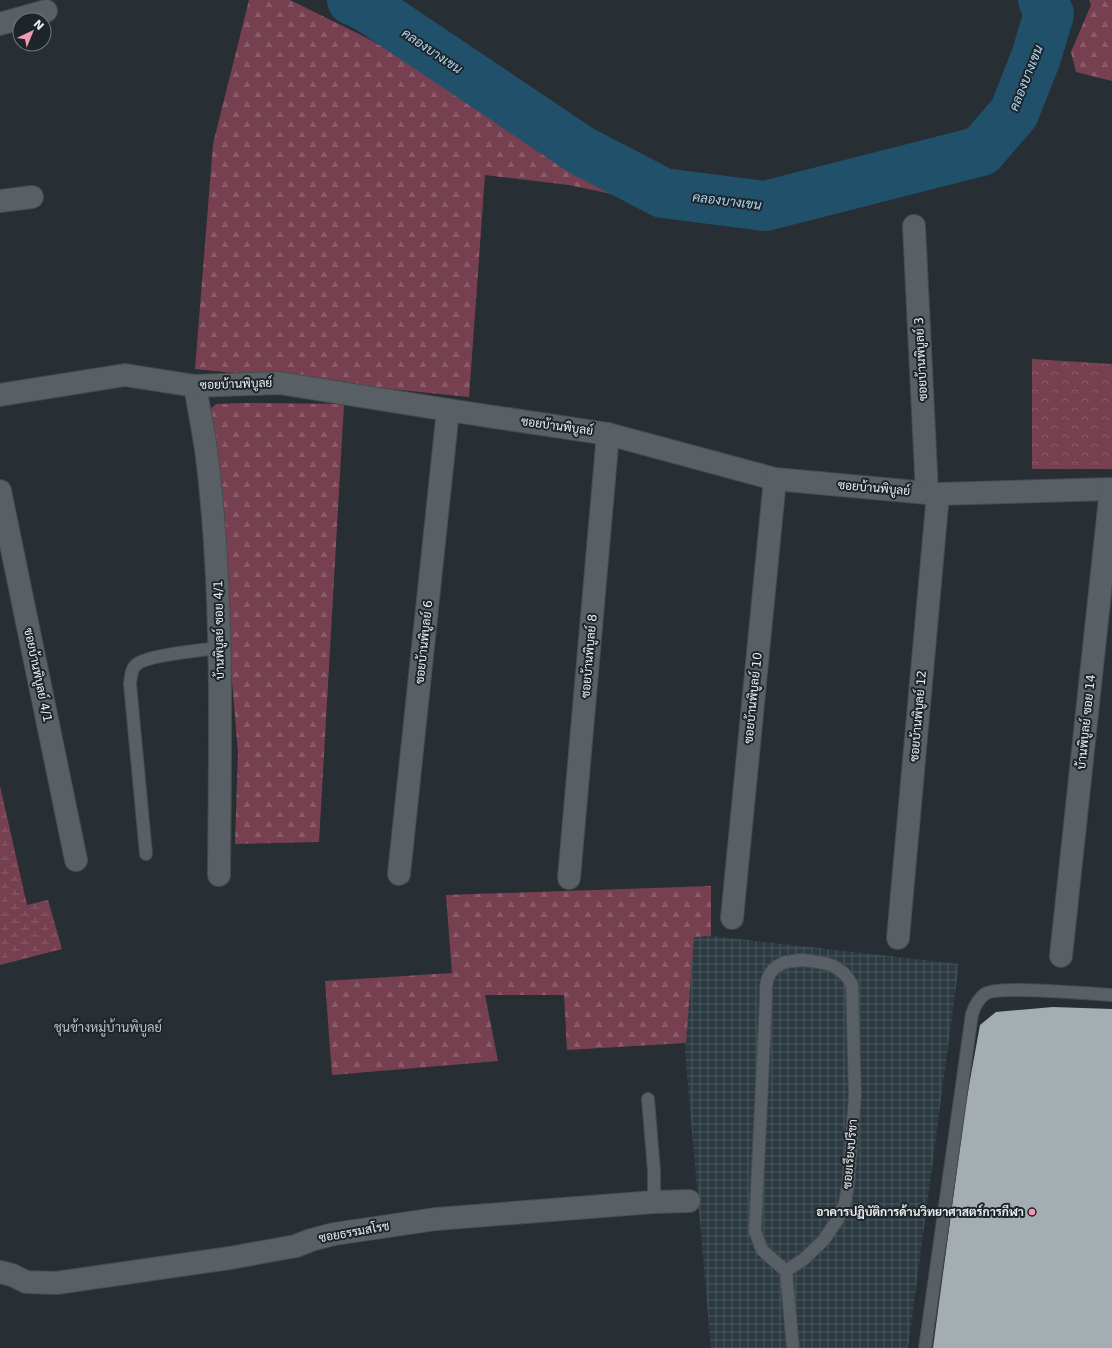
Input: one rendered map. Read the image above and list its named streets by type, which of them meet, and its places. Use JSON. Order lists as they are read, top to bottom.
{
  "streets": {
    "street": [
      "ซอยบ้านพิบูลย์ 3",
      "ซอยบ้านพิบูลย์",
      "บ้านพิบูลย์ ซอย 4/1",
      "ซอยบ้านพิบูลย์ 6",
      "ซอยบ้านพิบูลย์ 8",
      "ซอยบ้านพิบูลย์ 4/1",
      "ซอยบ้านพิบูลย์ 10",
      "ซอยบ้านพิบูลย์ 12",
      "บ้านพิบูลย์ ซอย 14",
      "ซอยธรรมสโรช"
    ],
    "lane": ["ซอยเรียงปรีชา"]
  },
  "crossings": [
    ["ซอยบ้านพิบูลย์ 3", "ซอยบ้านพิบูลย์"],
    ["ซอยบ้านพิบูลย์ 3", "ซอยบ้านพิบูลย์ 12"],
    ["ซอยบ้านพิบูลย์", "บ้านพิบูลย์ ซอย 4/1"],
    ["ซอยบ้านพิบูลย์", "ซอยบ้านพิบูลย์ 6"],
    ["ซอยบ้านพิบูลย์", "ซอยบ้านพิบูลย์ 8"],
    ["ซอยบ้านพิบูลย์", "ซอยบ้านพิบูลย์ 10"],
    ["ซอยบ้านพิบูลย์", "ซอยบ้านพิบูลย์ 12"],
    ["ซอยบ้านพิบูลย์", "บ้านพิบูลย์ ซอย 14"]
  ],
  "districts": ["ชุนข้างหมู่บ้านพิบูลย์"],
  "water": ["คลองบางเขน"],
  "places": ["อาคารปฏิบัติการด้านวิทยาศาสตร์การกีฬา"],
  "north": "top right"
}
